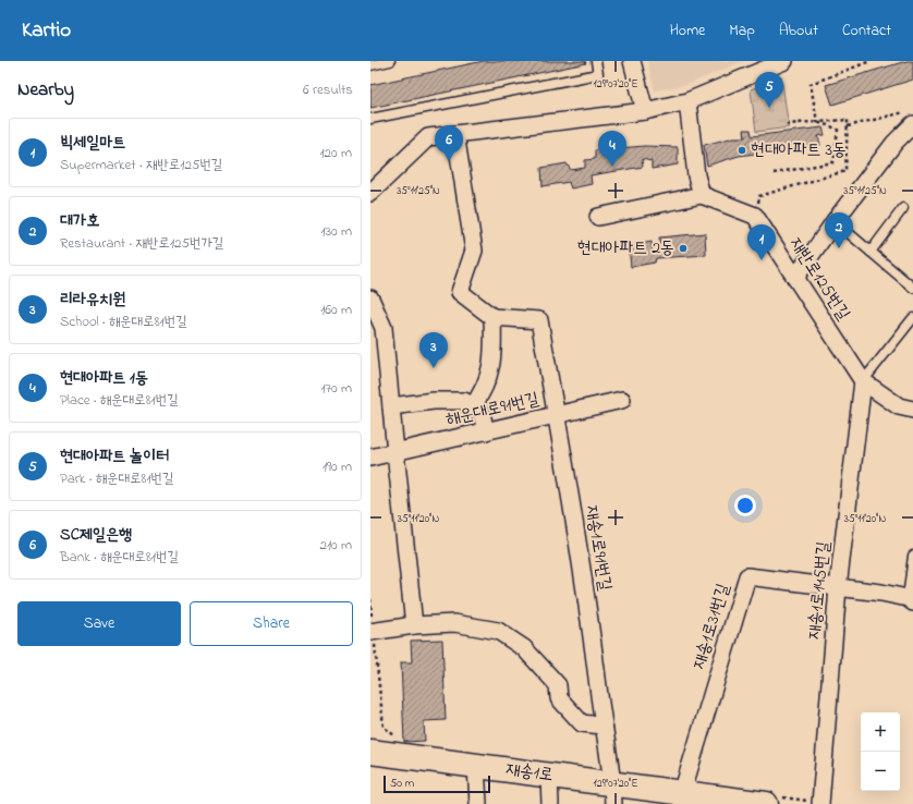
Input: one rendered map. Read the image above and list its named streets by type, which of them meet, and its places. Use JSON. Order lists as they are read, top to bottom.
{
  "streets": {
    "main road": ["재송1로"],
    "street": [
      "재반로125번길",
      "해운대로91번길",
      "재송1로91번길",
      "재송1로145번길",
      "재송1로31번길"
    ]
  },
  "crossings": [
    ["재반로125번길", "재송1로145번길"],
    ["해운대로91번길", "재송1로91번길"],
    ["재송1로91번길", "재송1로"],
    ["재송1로145번길", "재송1로31번길"],
    ["재송1로31번길", "재송1로"]
  ],
  "places": ["현대아파트 3동", "현대아파트 2동"],
  "scale_bar": "50 m",
  "page": {
    "header": "Kartio",
    "nav": [
      "Home",
      "Map",
      "About",
      "Contact"
    ],
    "heading": ["Nearby", "6 results"],
    "pins": [
      "5",
      "6",
      "4",
      "2",
      "1",
      "3"
    ],
    "list": [
      {
        "mark": "1",
        "name": "빅세일마트",
        "note": "Supermarket · 재반로125번길",
        "value": "120 m"
      },
      {
        "mark": "2",
        "name": "대가호",
        "note": "Restaurant · 재반로125번가길",
        "value": "130 m"
      },
      {
        "mark": "3",
        "name": "리라유치원",
        "note": "School · 해운대로81번길",
        "value": "160 m"
      },
      {
        "mark": "4",
        "name": "현대아파트 1동",
        "note": "Place · 해운대로81번길",
        "value": "170 m"
      },
      {
        "mark": "5",
        "name": "현대아파트 놀이터",
        "note": "Park · 해운대로81번길",
        "value": "190 m"
      },
      {
        "mark": "6",
        "name": "SC제일은행",
        "note": "Bank · 해운대로81번길",
        "value": "210 m"
      }
    ],
    "buttons": ["Save", "Share"],
    "map_buttons": ["+", "−"],
    "scale": "50 m"
  },
  "coordinates": ["129°07'20\"E", "35°11'25\"N", "35°11'20\"N"]
}
